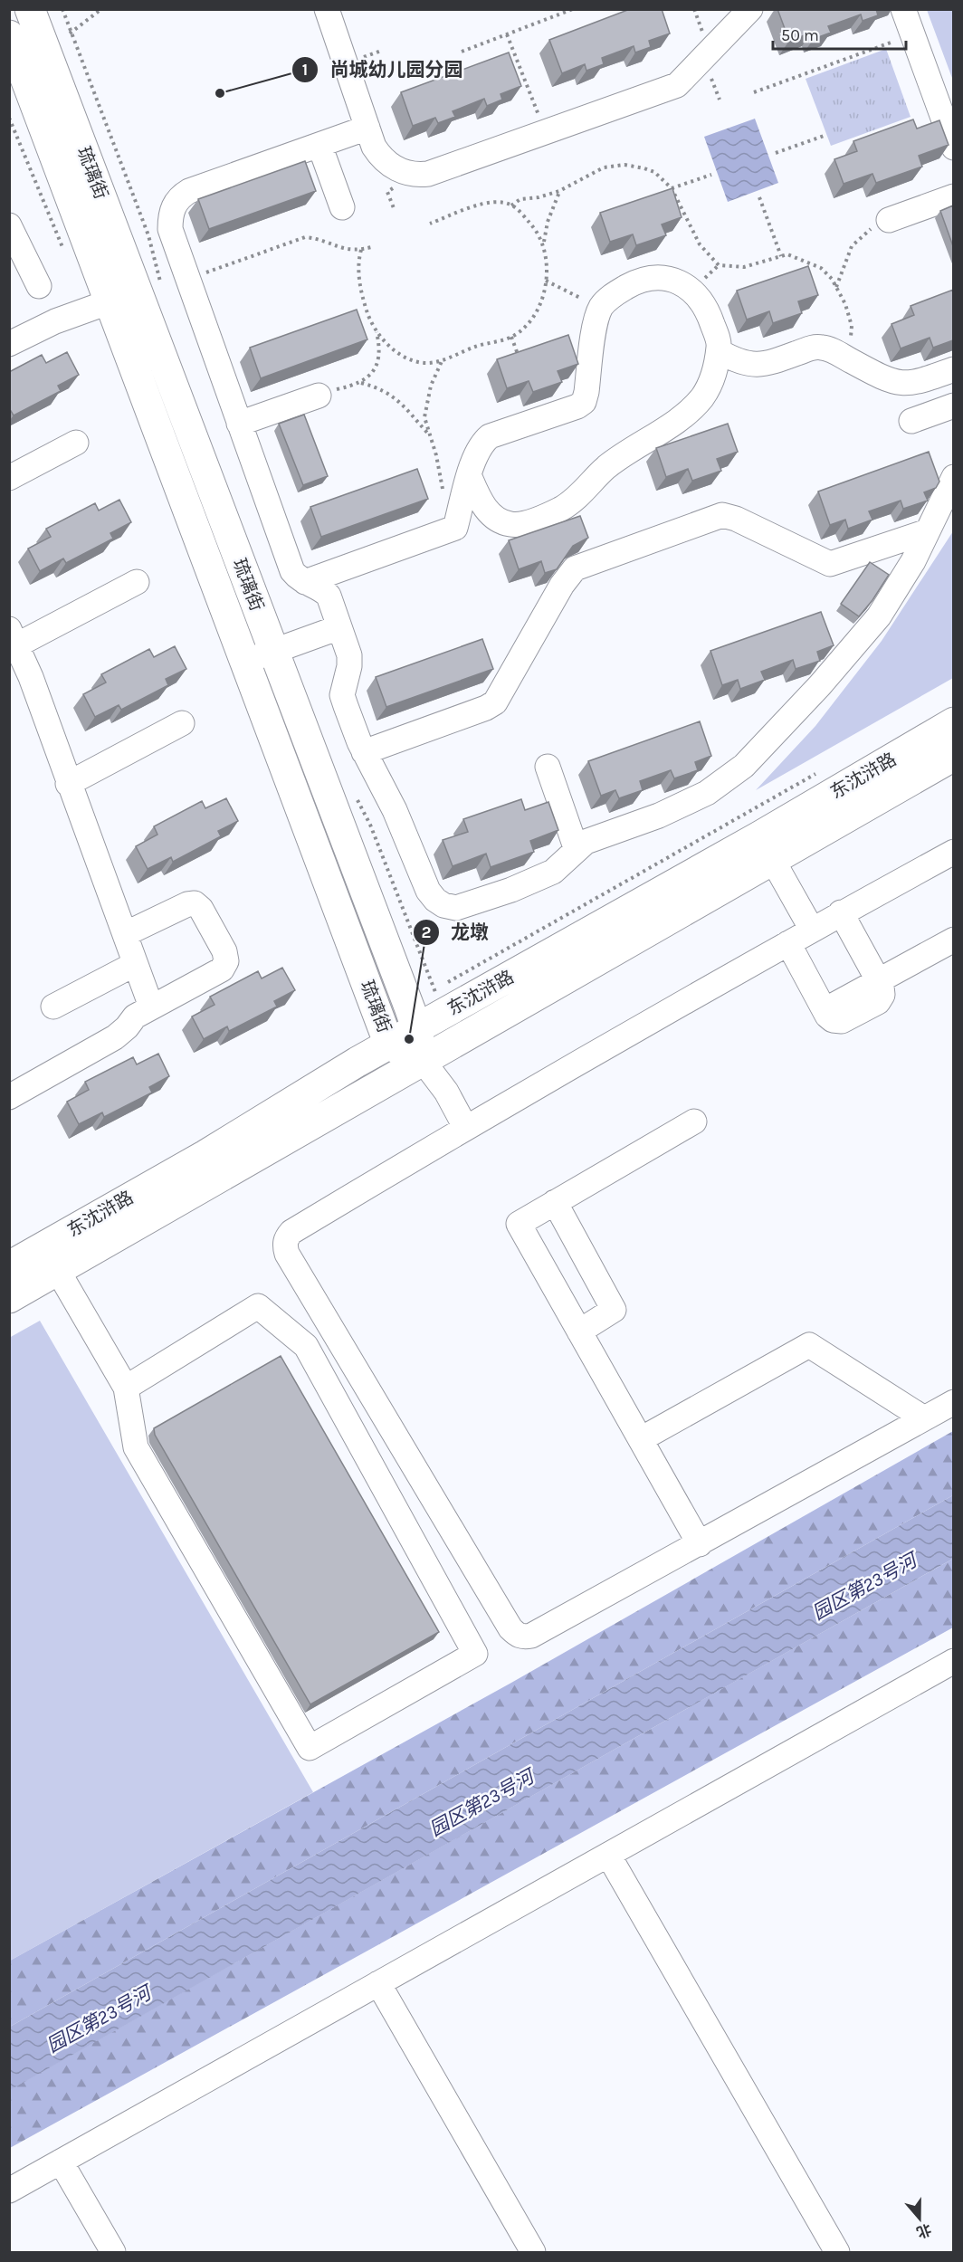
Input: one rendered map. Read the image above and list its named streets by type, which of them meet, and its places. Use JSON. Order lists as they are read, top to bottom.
{
  "streets": {
    "main road": ["琉璃街", "东沈浒路"]
  },
  "crossings": [
    ["琉璃街", "东沈浒路"]
  ],
  "water": ["园区第23号河"],
  "places": ["尚城幼儿园分园", "龙墩"],
  "scale_bar": "50 m",
  "north": "bottom"
}
